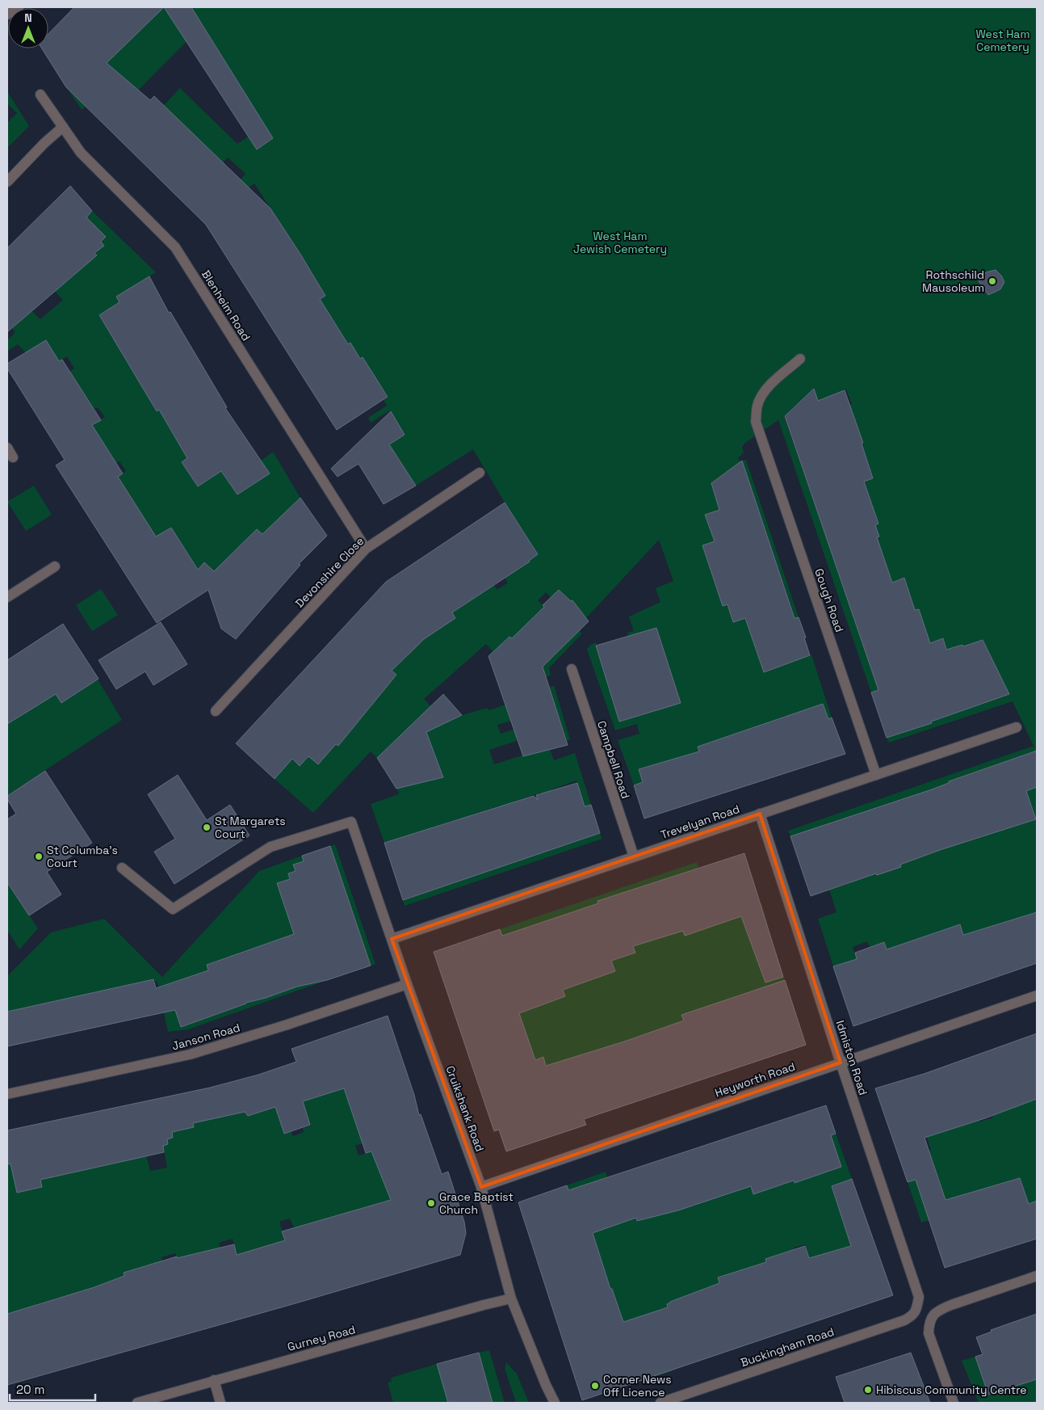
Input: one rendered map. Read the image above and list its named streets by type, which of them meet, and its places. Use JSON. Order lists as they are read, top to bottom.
{
  "streets": {
    "street": [
      "Blenheim Road",
      "Devonshire Close",
      "Gough Road",
      "Campbell Road",
      "Trevelyan Road",
      "Janson Road",
      "Idmiston Road",
      "Heyworth Road",
      "Cruikshank Road",
      "Gurney Road",
      "Buckingham Road"
    ]
  },
  "crossings": [
    ["Blenheim Road", "Devonshire Close"],
    ["Gough Road", "Trevelyan Road"],
    ["Campbell Road", "Trevelyan Road"],
    ["Trevelyan Road", "Idmiston Road"],
    ["Trevelyan Road", "Cruikshank Road"],
    ["Janson Road", "Cruikshank Road"],
    ["Idmiston Road", "Heyworth Road"],
    ["Idmiston Road", "Buckingham Road"],
    ["Heyworth Road", "Cruikshank Road"],
    ["Cruikshank Road", "Gurney Road"]
  ],
  "parks": ["West Ham Cemetery", "West Ham Jewish Cemetery"],
  "places": [
    "Rothschild Mausoleum",
    "St Margarets Court",
    "St Columba's Court",
    "Grace Baptist Church",
    "Corner News Off Licence",
    "Hibiscus Community Centre"
  ],
  "scale_bar": "20 m",
  "north": "top"
}
